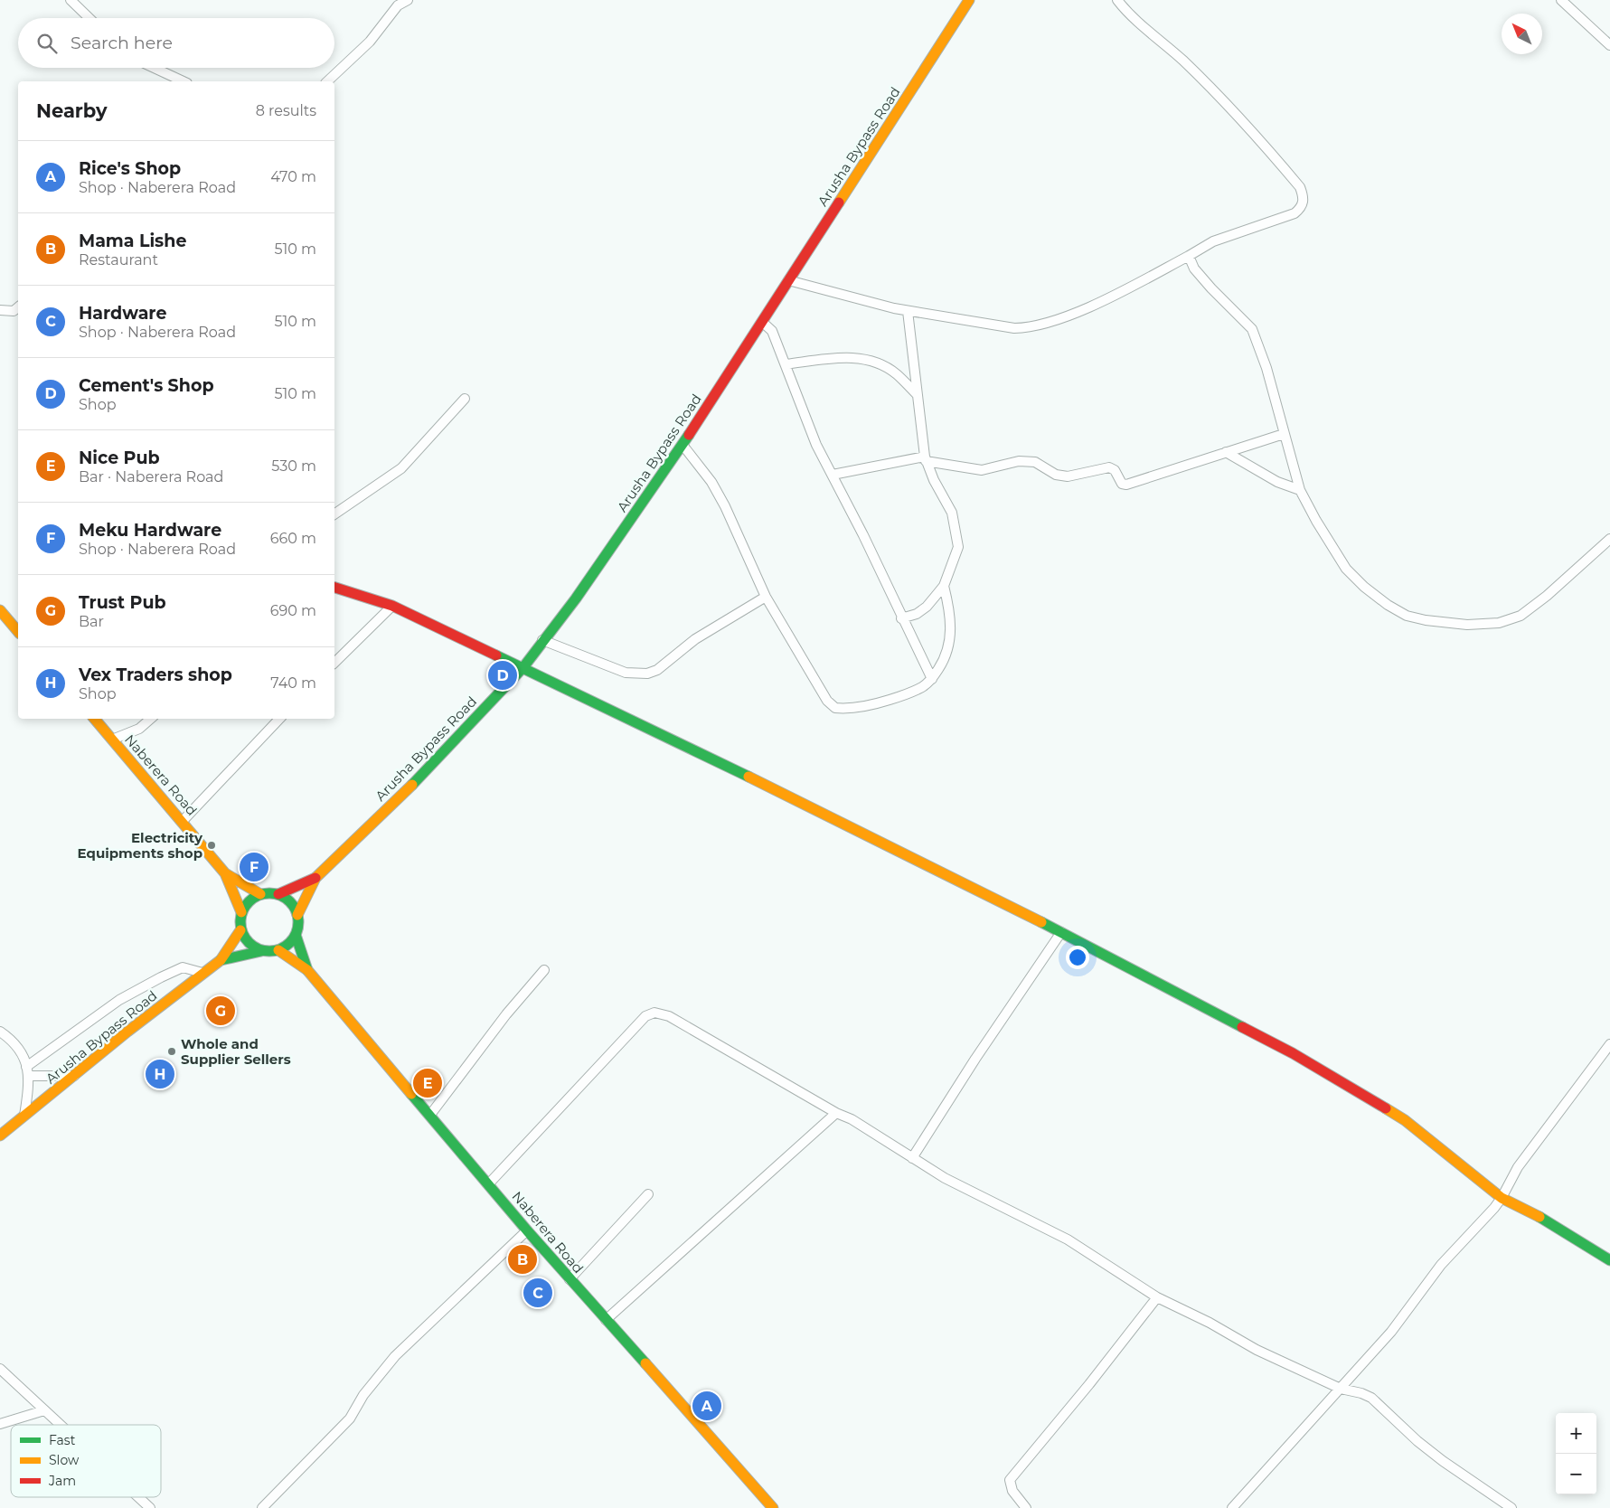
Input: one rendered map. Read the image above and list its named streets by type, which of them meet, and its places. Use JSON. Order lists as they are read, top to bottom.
{
  "streets": {
    "street": ["Arusha Bypass Road", "Naberera Road"]
  },
  "crossings": [
    ["Arusha Bypass Road", "Naberera Road"]
  ],
  "places": ["Electricity Equipments shop", "Whole and Supplier Sellers"],
  "legend": ["Fast", "Slow", "Jam"],
  "north": "top left",
  "page": {
    "search": "Search here",
    "heading": ["Nearby", "8 results"],
    "list": [
      {
        "mark": "A",
        "name": "Rice's Shop",
        "note": "Shop · Naberera Road",
        "value": "470 m"
      },
      {
        "mark": "B",
        "name": "Mama Lishe",
        "note": "Restaurant",
        "value": "510 m"
      },
      {
        "mark": "C",
        "name": "Hardware",
        "note": "Shop · Naberera Road",
        "value": "510 m"
      },
      {
        "mark": "D",
        "name": "Cement's Shop",
        "note": "Shop",
        "value": "510 m"
      },
      {
        "mark": "E",
        "name": "Nice Pub",
        "note": "Bar · Naberera Road",
        "value": "530 m"
      },
      {
        "mark": "F",
        "name": "Meku Hardware",
        "note": "Shop · Naberera Road",
        "value": "660 m"
      },
      {
        "mark": "G",
        "name": "Trust Pub",
        "note": "Bar",
        "value": "690 m"
      },
      {
        "mark": "H",
        "name": "Vex Traders shop",
        "note": "Shop",
        "value": "740 m"
      }
    ],
    "pins": [
      "D",
      "F",
      "G",
      "H",
      "E",
      "B",
      "C",
      "A"
    ],
    "map_buttons": ["+", "−"]
  }
}
